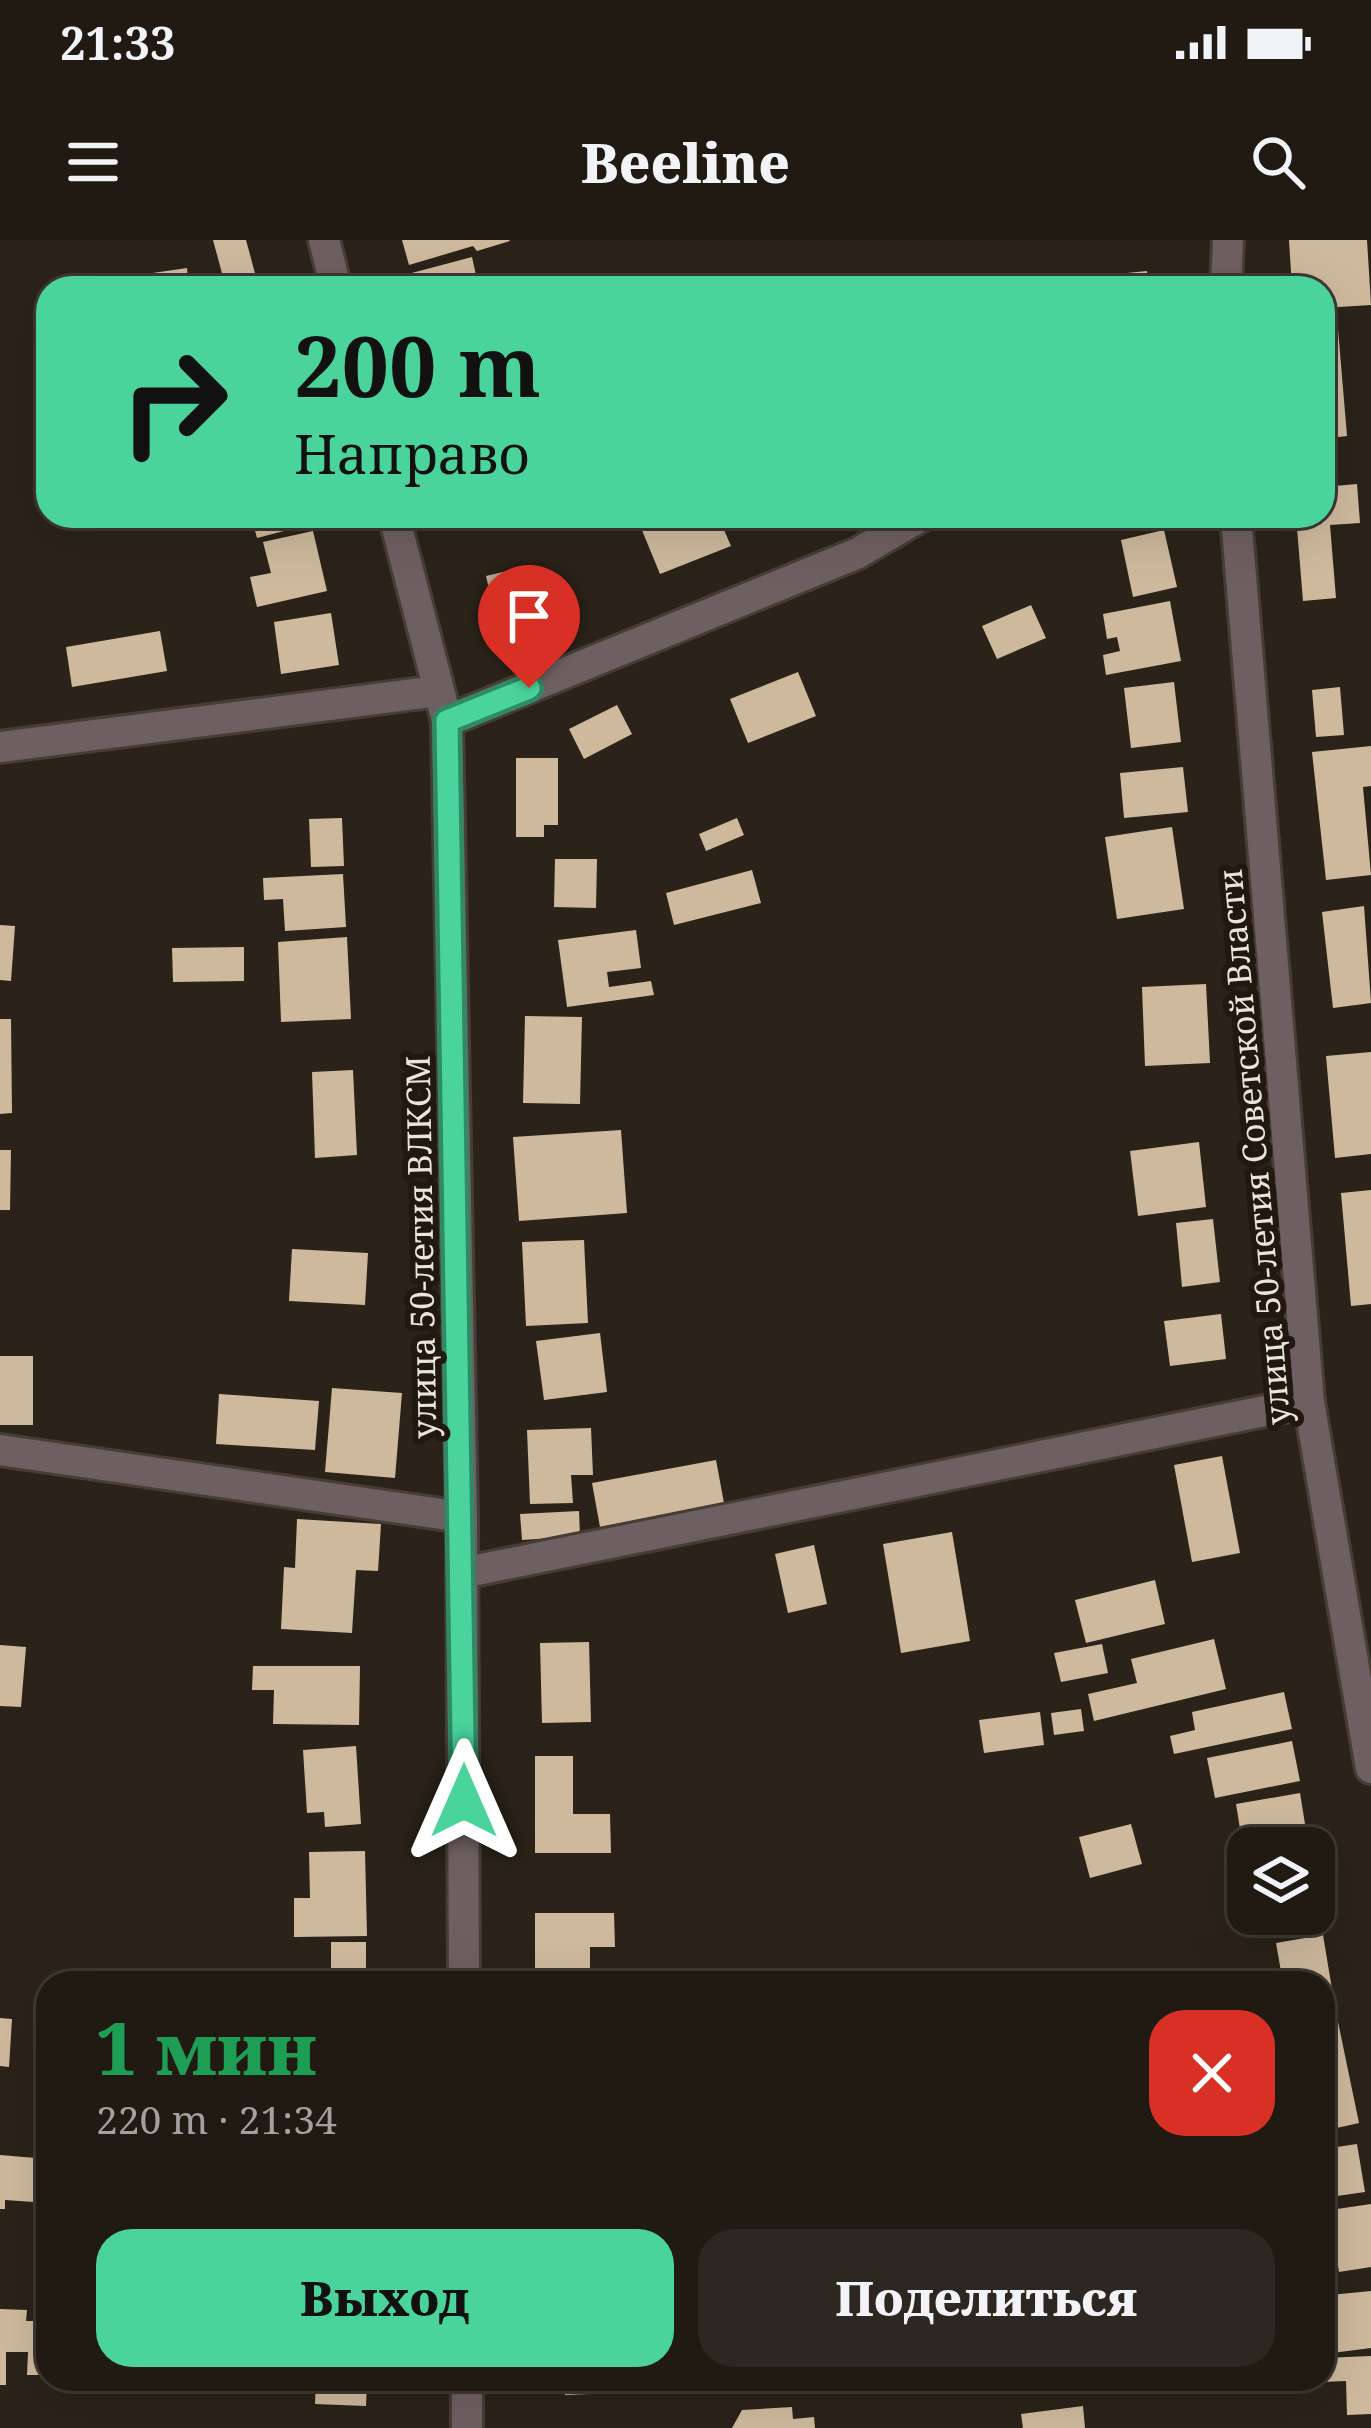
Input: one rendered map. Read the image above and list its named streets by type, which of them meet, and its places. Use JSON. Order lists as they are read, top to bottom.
{
  "streets": {
    "street": ["улица 50-летия Советской Власти", "улица 50-летия ВЛКСМ"]
  },
  "page": {
    "status": "21:33",
    "header": "Beeline",
    "turn": ["200 m", "Направо"],
    "heading": ["1 мин", "220 m · 21:34"],
    "buttons": ["Выход", "Поделиться"]
  }
}
